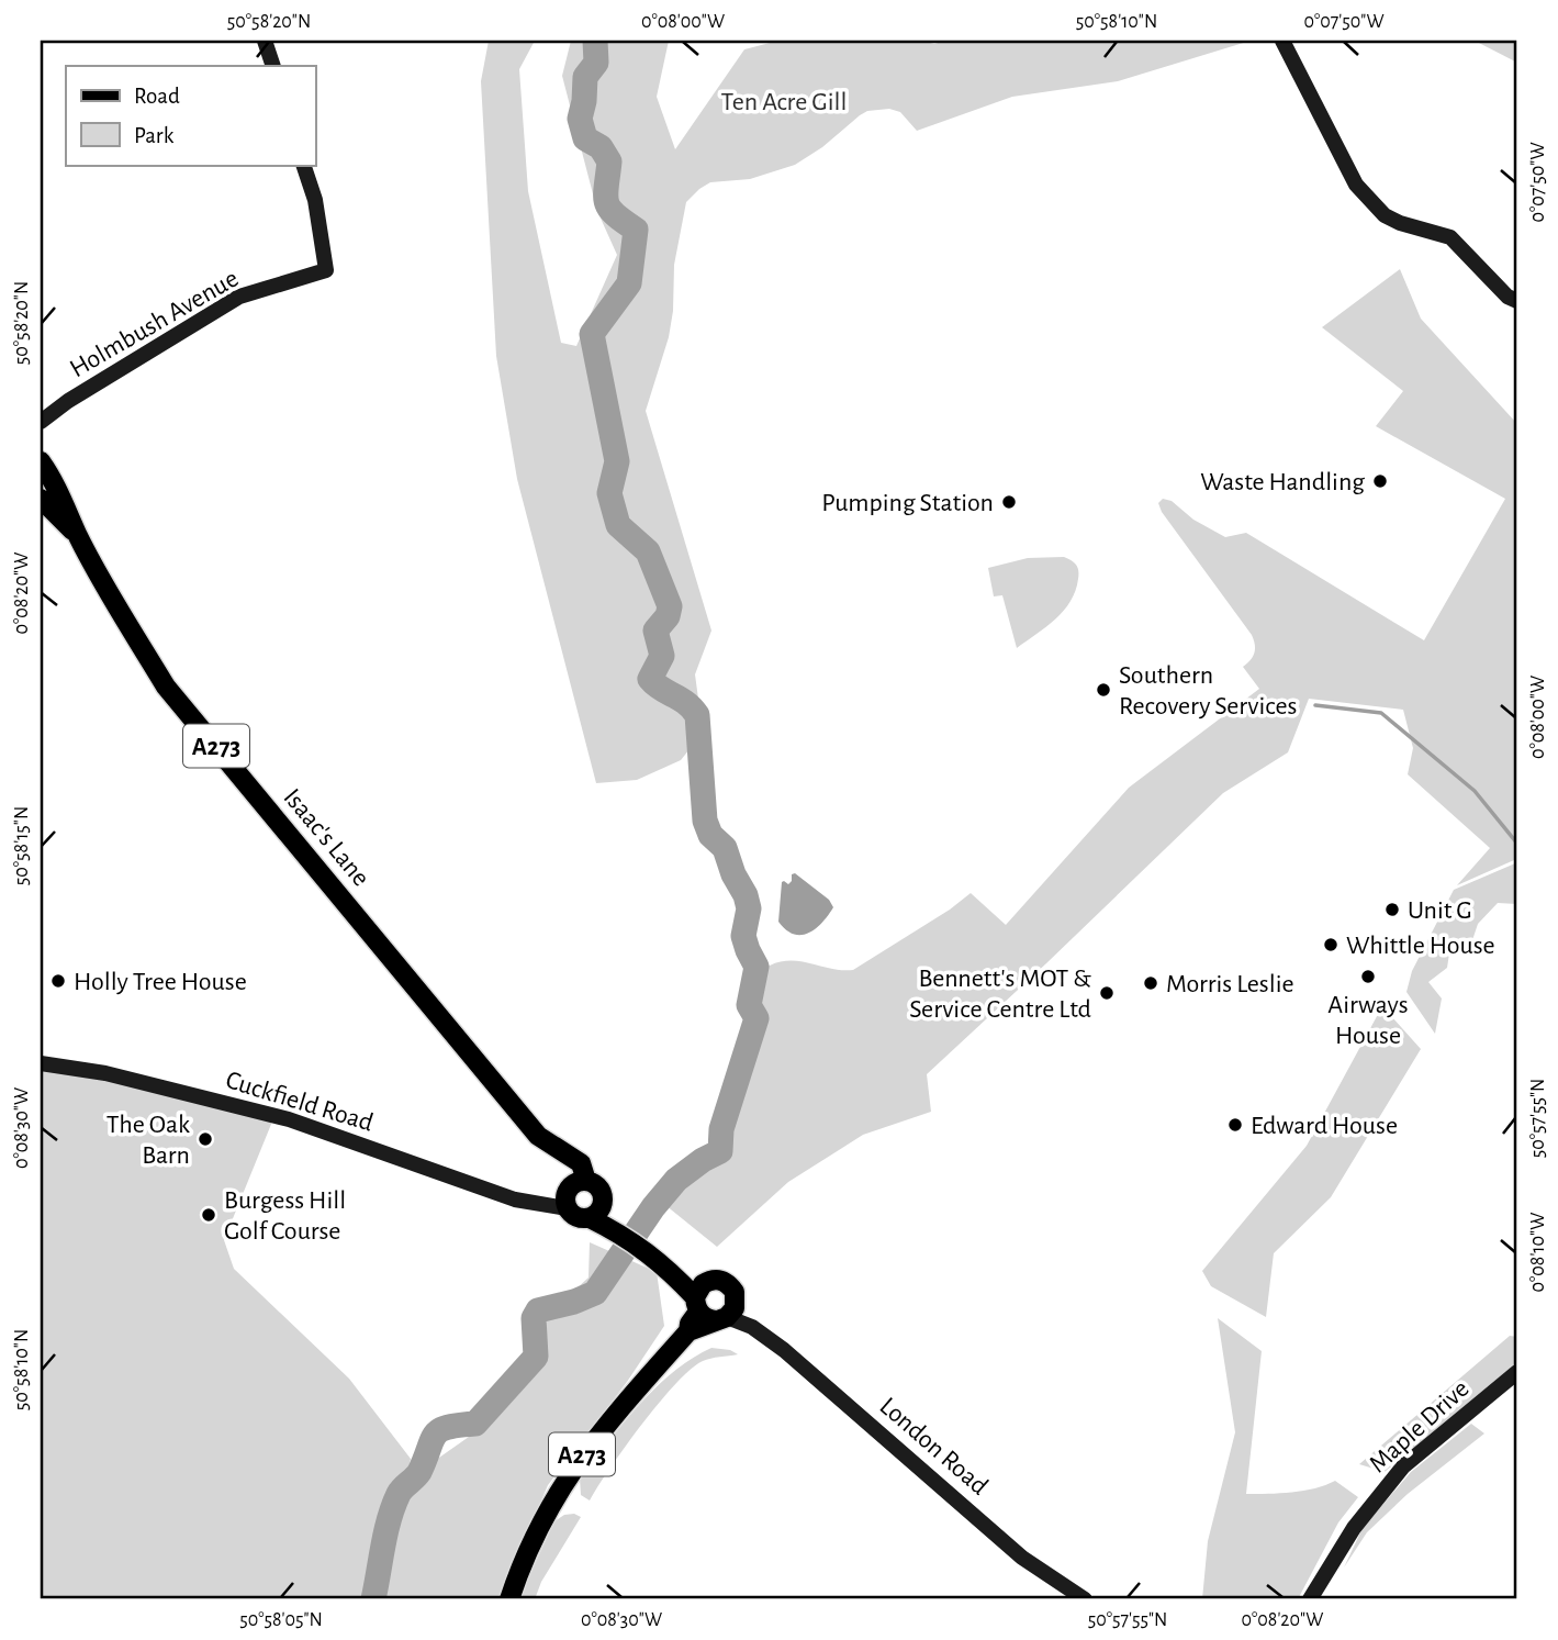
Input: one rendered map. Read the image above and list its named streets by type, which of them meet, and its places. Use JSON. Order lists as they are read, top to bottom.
{
  "streets": {
    "main road": ["A273", "Isaac's Lane", "London Road"],
    "street": ["Holmbush Avenue", "Cuckfield Road", "Maple Drive"]
  },
  "crossings": [
    ["A273", "London Road"],
    ["Isaac's Lane", "Cuckfield Road"],
    ["Isaac's Lane", "London Road"]
  ],
  "parks": ["Ten Acre Gill"],
  "places": [
    "Waste Handling",
    "Pumping Station",
    "Southern Recovery Services",
    "Unit G",
    "Whittle House",
    "Airways House",
    "Holly Tree House",
    "Morris Leslie",
    "Bennett's MOT & Service Centre Ltd",
    "Edward House",
    "The Oak Barn",
    "Burgess Hill Golf Course"
  ],
  "legend": ["Road", "Park"],
  "coordinates": [
    "50°58'20\"N",
    "0°08'00\"W",
    "50°58'10\"N",
    "0°07'50\"W",
    "0°08'20\"W",
    "50°58'15\"N",
    "50°57'55\"N",
    "0°08'30\"W",
    "0°08'10\"W",
    "50°58'05\"N"
  ]
}
